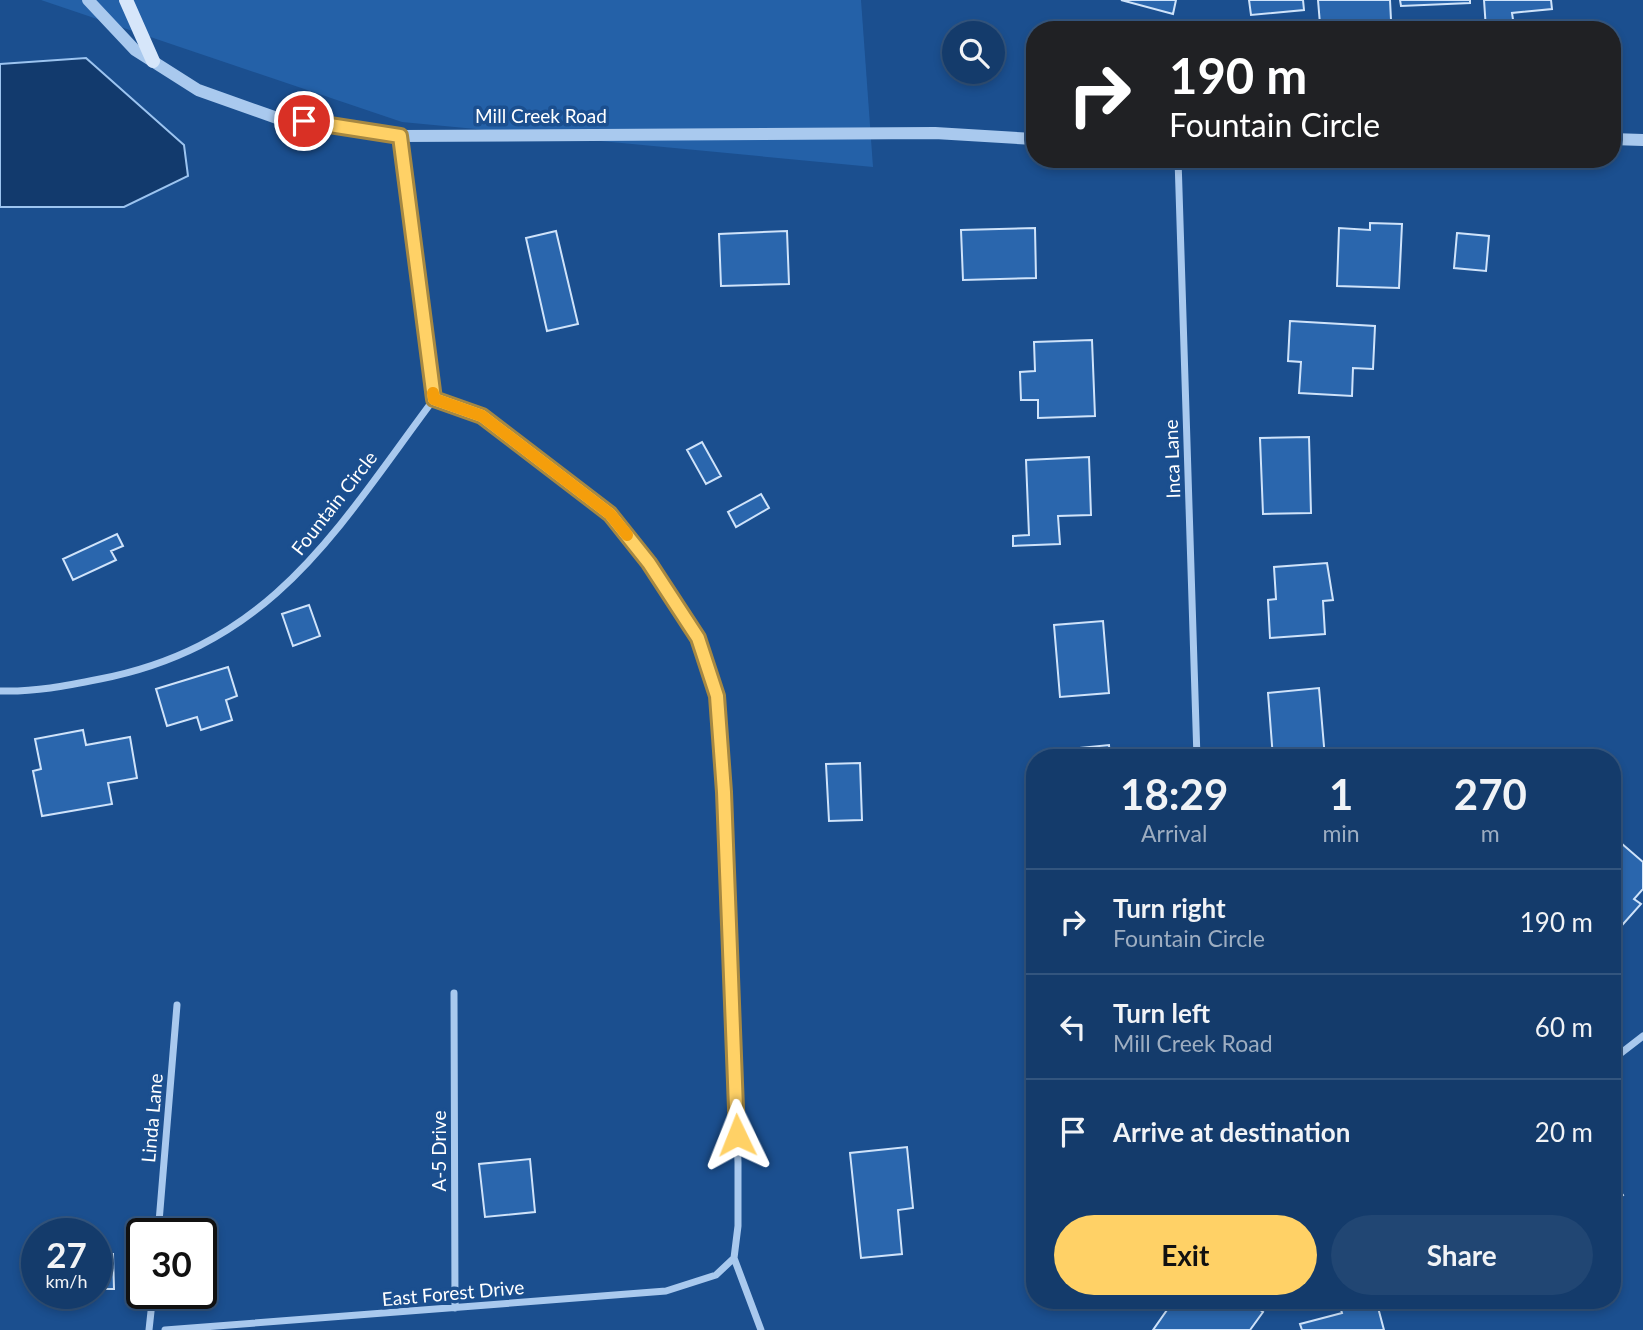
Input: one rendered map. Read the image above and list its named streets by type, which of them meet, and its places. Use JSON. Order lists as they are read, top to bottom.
{
  "streets": {
    "street": [
      "Mill Creek Road",
      "Inca Lane",
      "Fountain Circle",
      "Linda Lane",
      "A-5 Drive",
      "East Forest Drive"
    ]
  },
  "crossings": [
    ["A-5 Drive", "East Forest Drive"]
  ],
  "page": {
    "turn": ["190 m", "Fountain Circle"],
    "eta": [
      "18:29",
      "Arrival",
      "1",
      "min",
      "270",
      "m"
    ],
    "list": [
      {
        "name": "Turn right",
        "note": "Fountain Circle",
        "value": "190 m"
      },
      {
        "name": "Turn left",
        "note": "Mill Creek Road",
        "value": "60 m"
      },
      {
        "name": "Arrive at destination",
        "value": "20 m"
      }
    ],
    "buttons": ["Exit", "Share"],
    "speed": "27 km/h",
    "limit": "30"
  }
}
